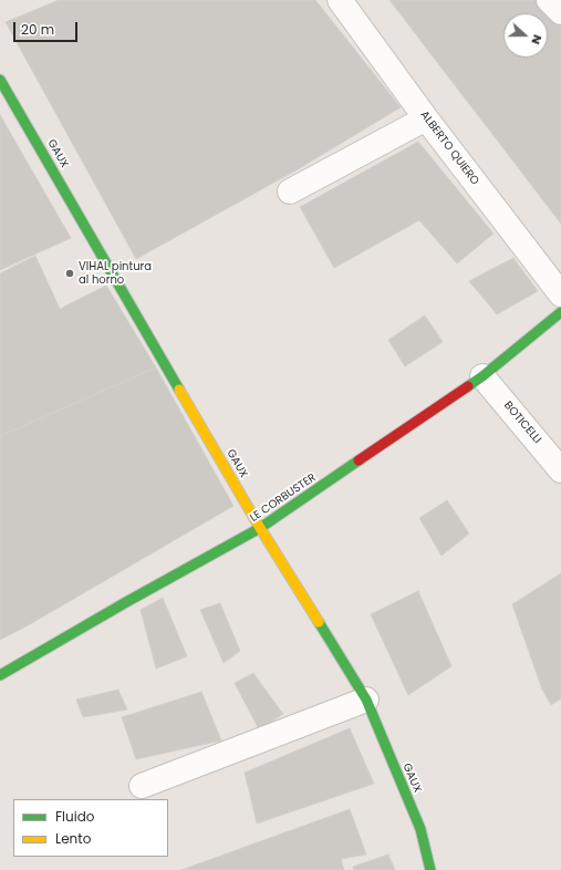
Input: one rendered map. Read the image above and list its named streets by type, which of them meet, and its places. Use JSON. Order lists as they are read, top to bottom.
{
  "streets": {
    "street": [
      "ALBERTO QUIERO",
      "GAUX",
      "BOTICELLI",
      "LE CORBUSTER"
    ]
  },
  "crossings": [
    ["GAUX", "LE CORBUSTER"],
    ["BOTICELLI", "LE CORBUSTER"]
  ],
  "places": ["VIHAL pintura al horno"],
  "legend": ["Fluido", "Lento"],
  "scale_bar": "20 m",
  "north": "right"
}
